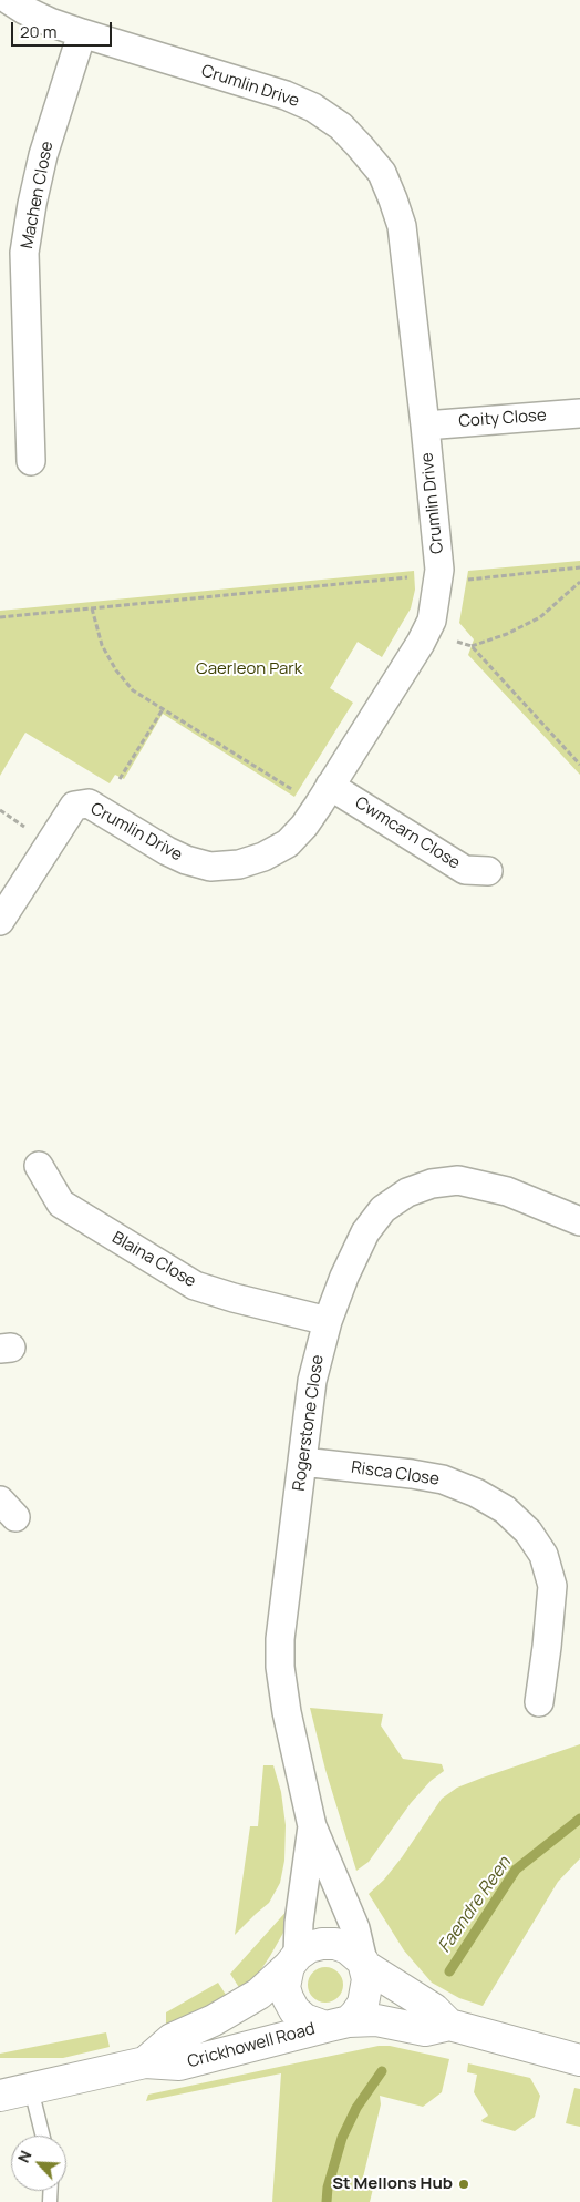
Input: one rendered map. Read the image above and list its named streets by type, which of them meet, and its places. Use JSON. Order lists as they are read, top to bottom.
{
  "streets": {
    "street": [
      "Crumlin Drive",
      "Machen Close",
      "Coity Close",
      "Cwmcarn Close",
      "Blaina Close",
      "Rogerstone Close",
      "Risca Close",
      "Crickhowell Road"
    ]
  },
  "crossings": [
    ["Crumlin Drive", "Machen Close"],
    ["Crumlin Drive", "Coity Close"],
    ["Crumlin Drive", "Cwmcarn Close"],
    ["Blaina Close", "Rogerstone Close"],
    ["Rogerstone Close", "Risca Close"],
    ["Rogerstone Close", "Crickhowell Road"]
  ],
  "water": ["Faendre Reen"],
  "parks": ["Caerleon Park"],
  "places": ["St Mellons Hub"],
  "scale_bar": "20 m",
  "north": "top left"
}
